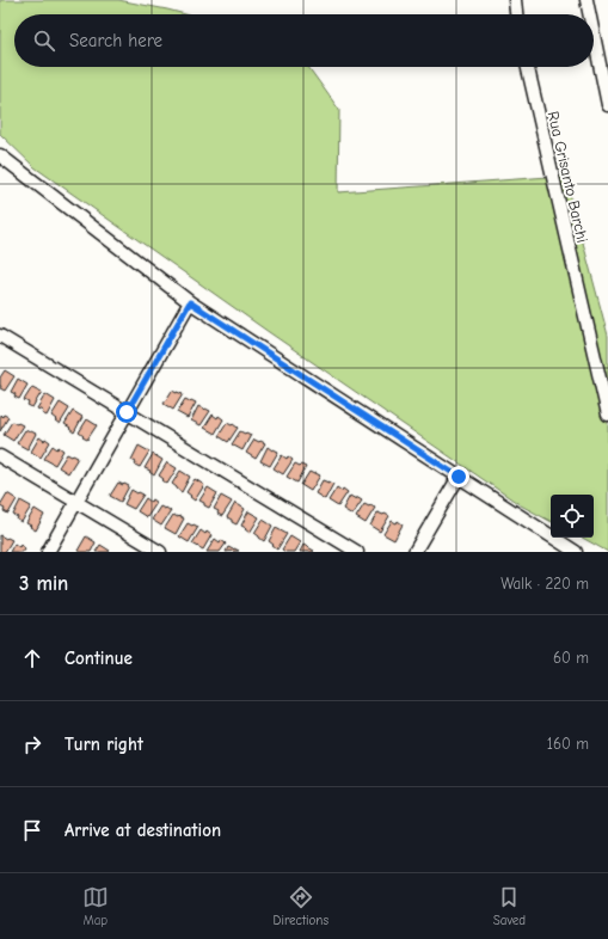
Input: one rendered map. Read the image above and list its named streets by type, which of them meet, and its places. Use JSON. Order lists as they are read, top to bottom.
{
  "streets": {
    "street": ["Rua Grisanto Barchi"]
  },
  "page": {
    "search": "Search here",
    "heading": ["3 min", "Walk · 220 m"],
    "list": [
      ["Continue", "60 m"],
      ["Turn right", "160 m"],
      "Arrive at destination"
    ],
    "nav": ["Map", "Directions", "Saved"]
  }
}
